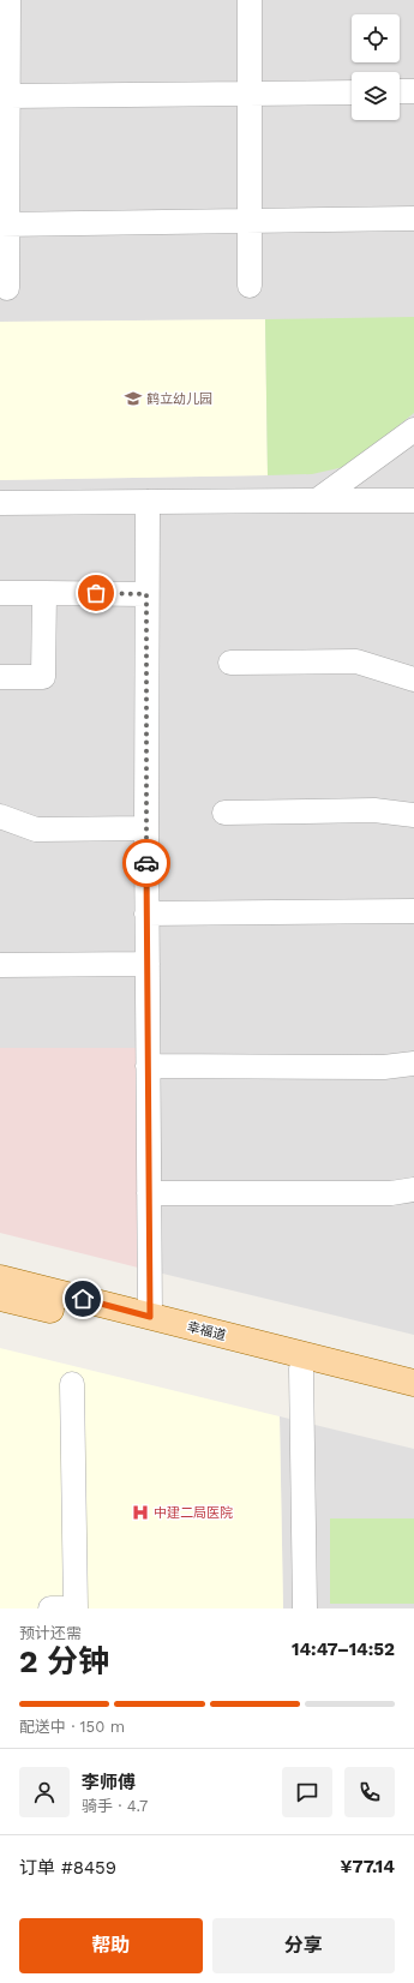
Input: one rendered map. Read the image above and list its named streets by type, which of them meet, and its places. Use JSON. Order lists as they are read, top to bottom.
{
  "streets": {
    "main road": ["幸福道"]
  },
  "places": {
    "school or university": ["鹤立幼儿园"],
    "hospital": ["中建二局医院"]
  },
  "page": {
    "heading": ["2 分钟", "预计还需", "14:47–14:52"],
    "panel": [
      "李师傅",
      "骑手 · 4.7",
      "订单 #8459",
      "¥77.14"
    ],
    "bar": "配送中 · 150 m",
    "buttons": ["帮助", "分享"]
  }
}
